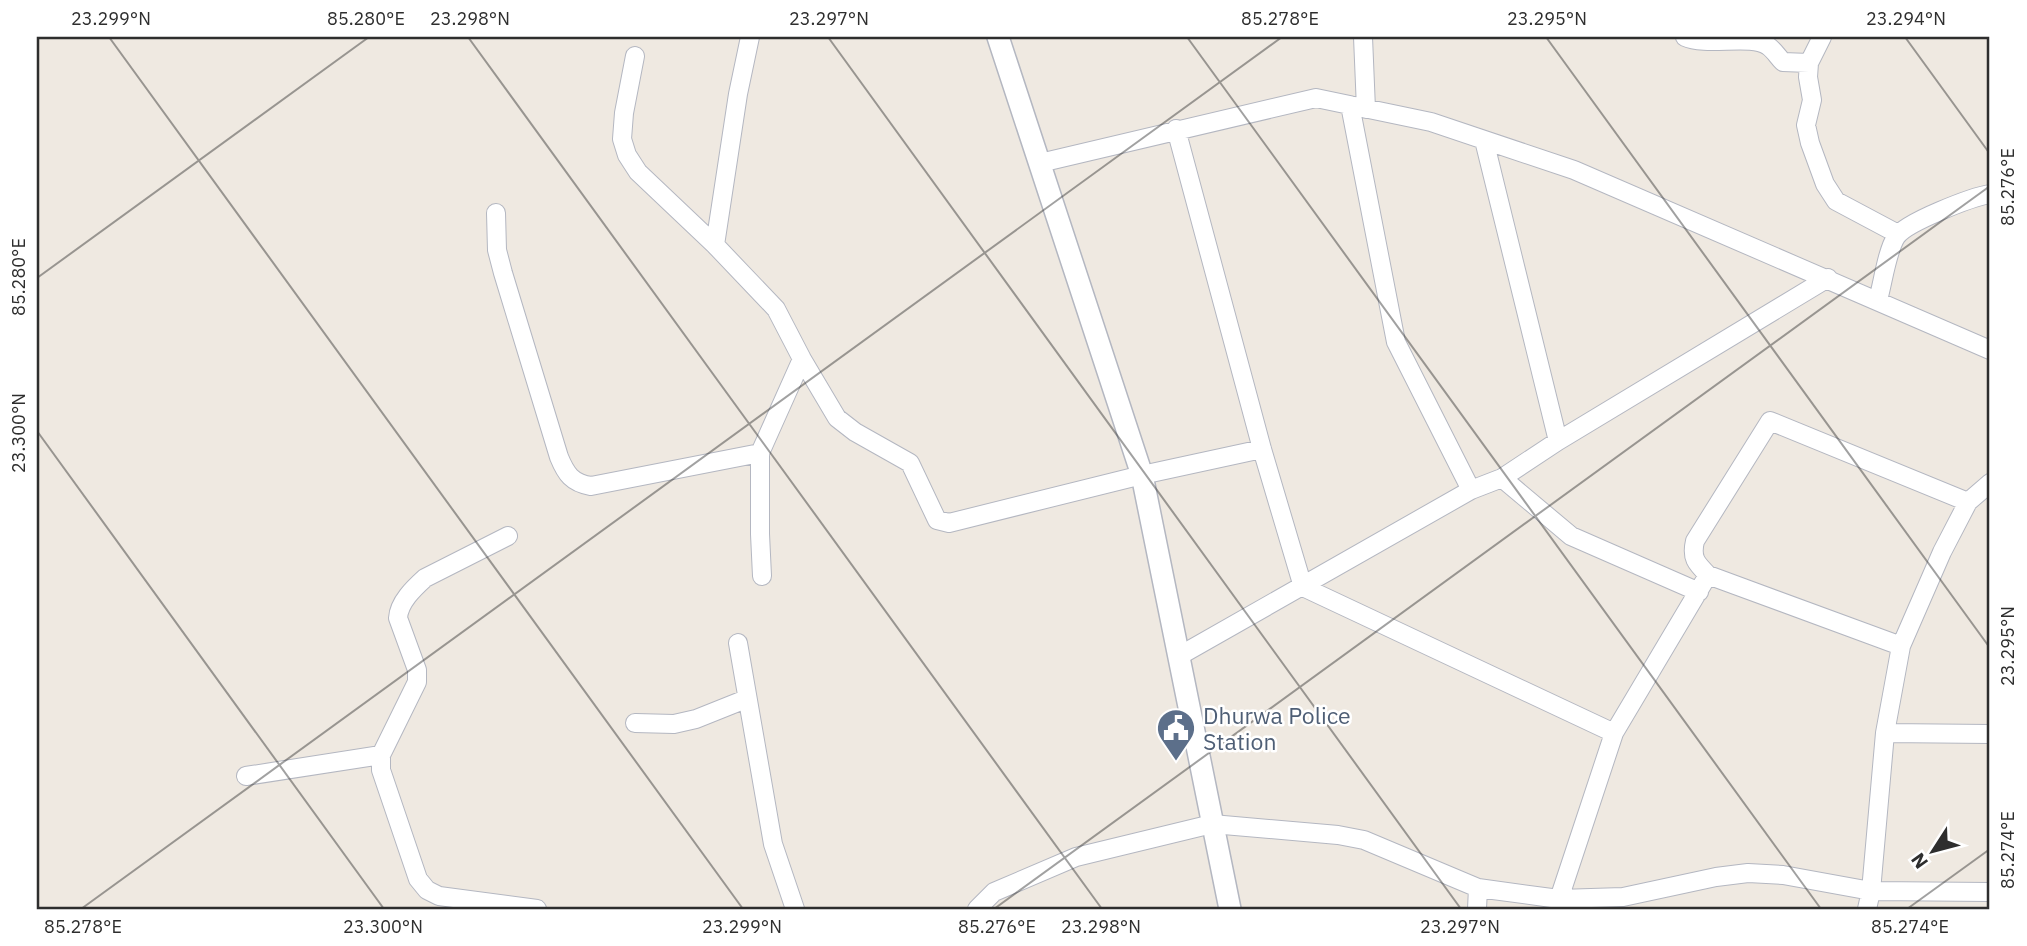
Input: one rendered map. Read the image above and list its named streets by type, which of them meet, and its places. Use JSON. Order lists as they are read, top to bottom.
{
  "places": {
    "public building": ["Dhurwa Police Station"]
  },
  "north": "bottom left",
  "coordinates": [
    "23.299°N",
    "85.280°E",
    "23.298°N",
    "23.297°N",
    "85.278°E",
    "23.295°N",
    "23.294°N",
    "85.276°E",
    "23.300°N",
    "85.274°E"
  ]
}
